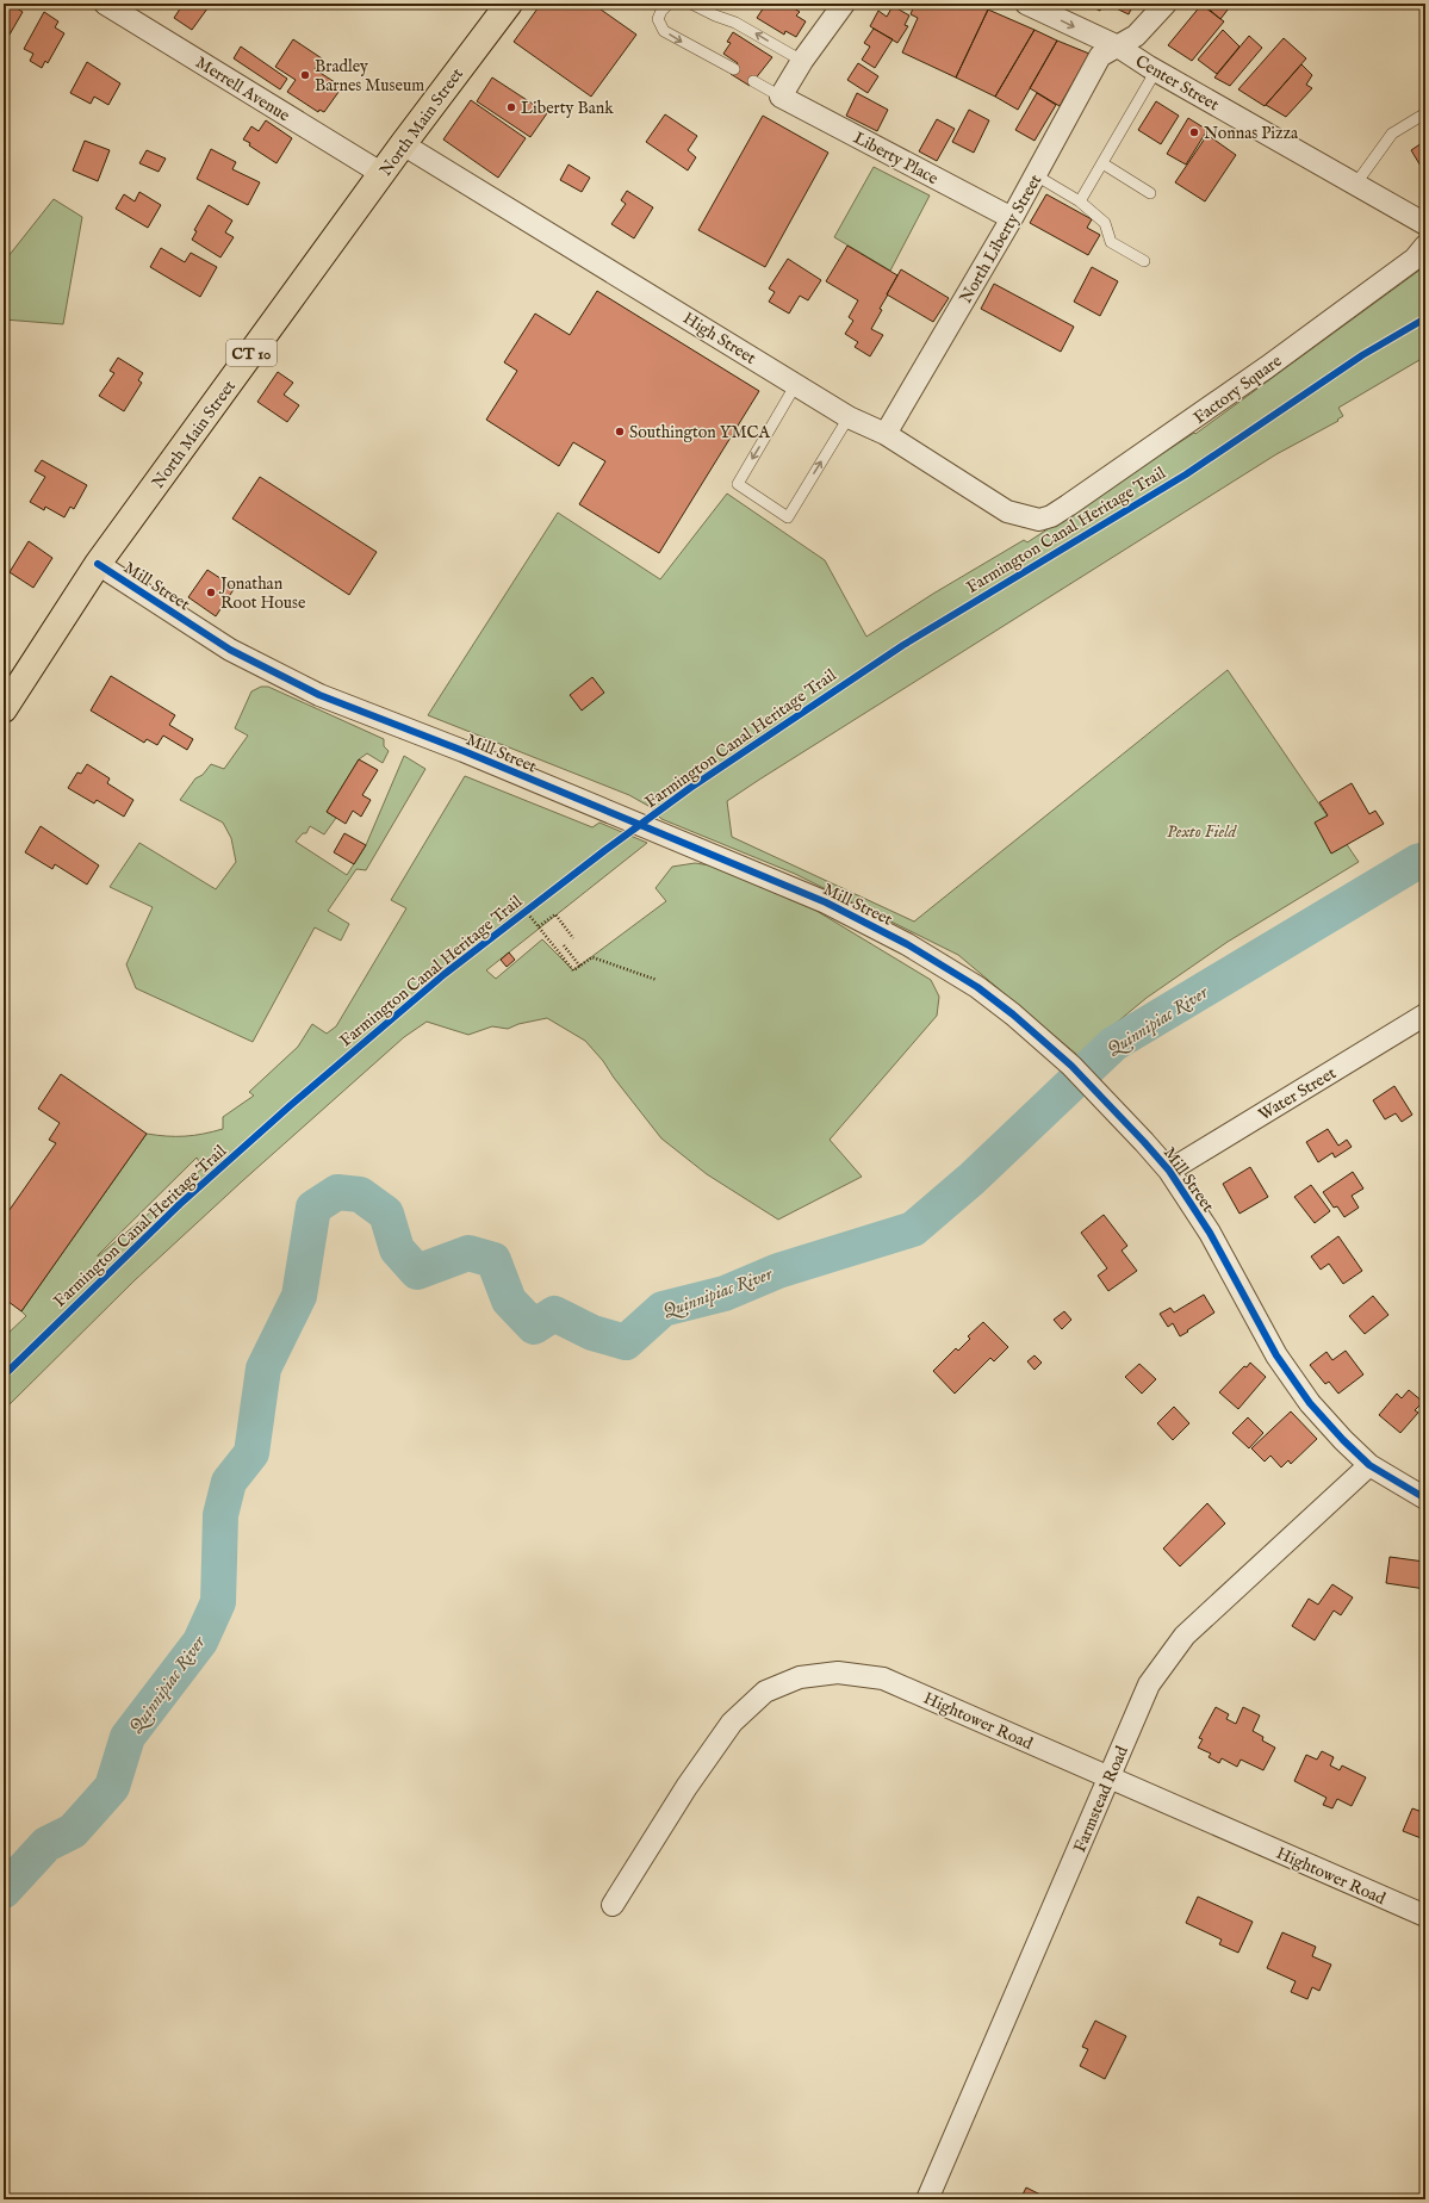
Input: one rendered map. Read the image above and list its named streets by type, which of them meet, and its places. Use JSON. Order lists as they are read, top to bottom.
{
  "streets": {
    "highway": ["North Main Street", "CT 10"],
    "street": [
      "Center Street",
      "Merrell Avenue",
      "Liberty Place",
      "North Liberty Street",
      "High Street",
      "Factory Square",
      "Mill Street",
      "Water Street",
      "Hightower Road",
      "Farmstead Road"
    ],
    "cycle path": ["Farmington Canal Heritage Trail"]
  },
  "crossings": [
    ["Center Street", "North Liberty Street"],
    ["Merrell Avenue", "North Main Street"],
    ["North Main Street", "High Street"],
    ["North Main Street", "Mill Street"],
    ["Liberty Place", "North Liberty Street"],
    ["North Liberty Street", "High Street"],
    ["High Street", "Factory Square"],
    ["Mill Street", "Water Street"],
    ["Mill Street", "Farmstead Road"],
    ["Hightower Road", "Farmstead Road"]
  ],
  "water": ["Quinnipiac River"],
  "parks": ["Pexto Field"],
  "places": [
    "Bradley Barnes Museum",
    "Liberty Bank",
    "Nonnas Pizza",
    "Southington YMCA",
    "Jonathan Root House"
  ]
}
